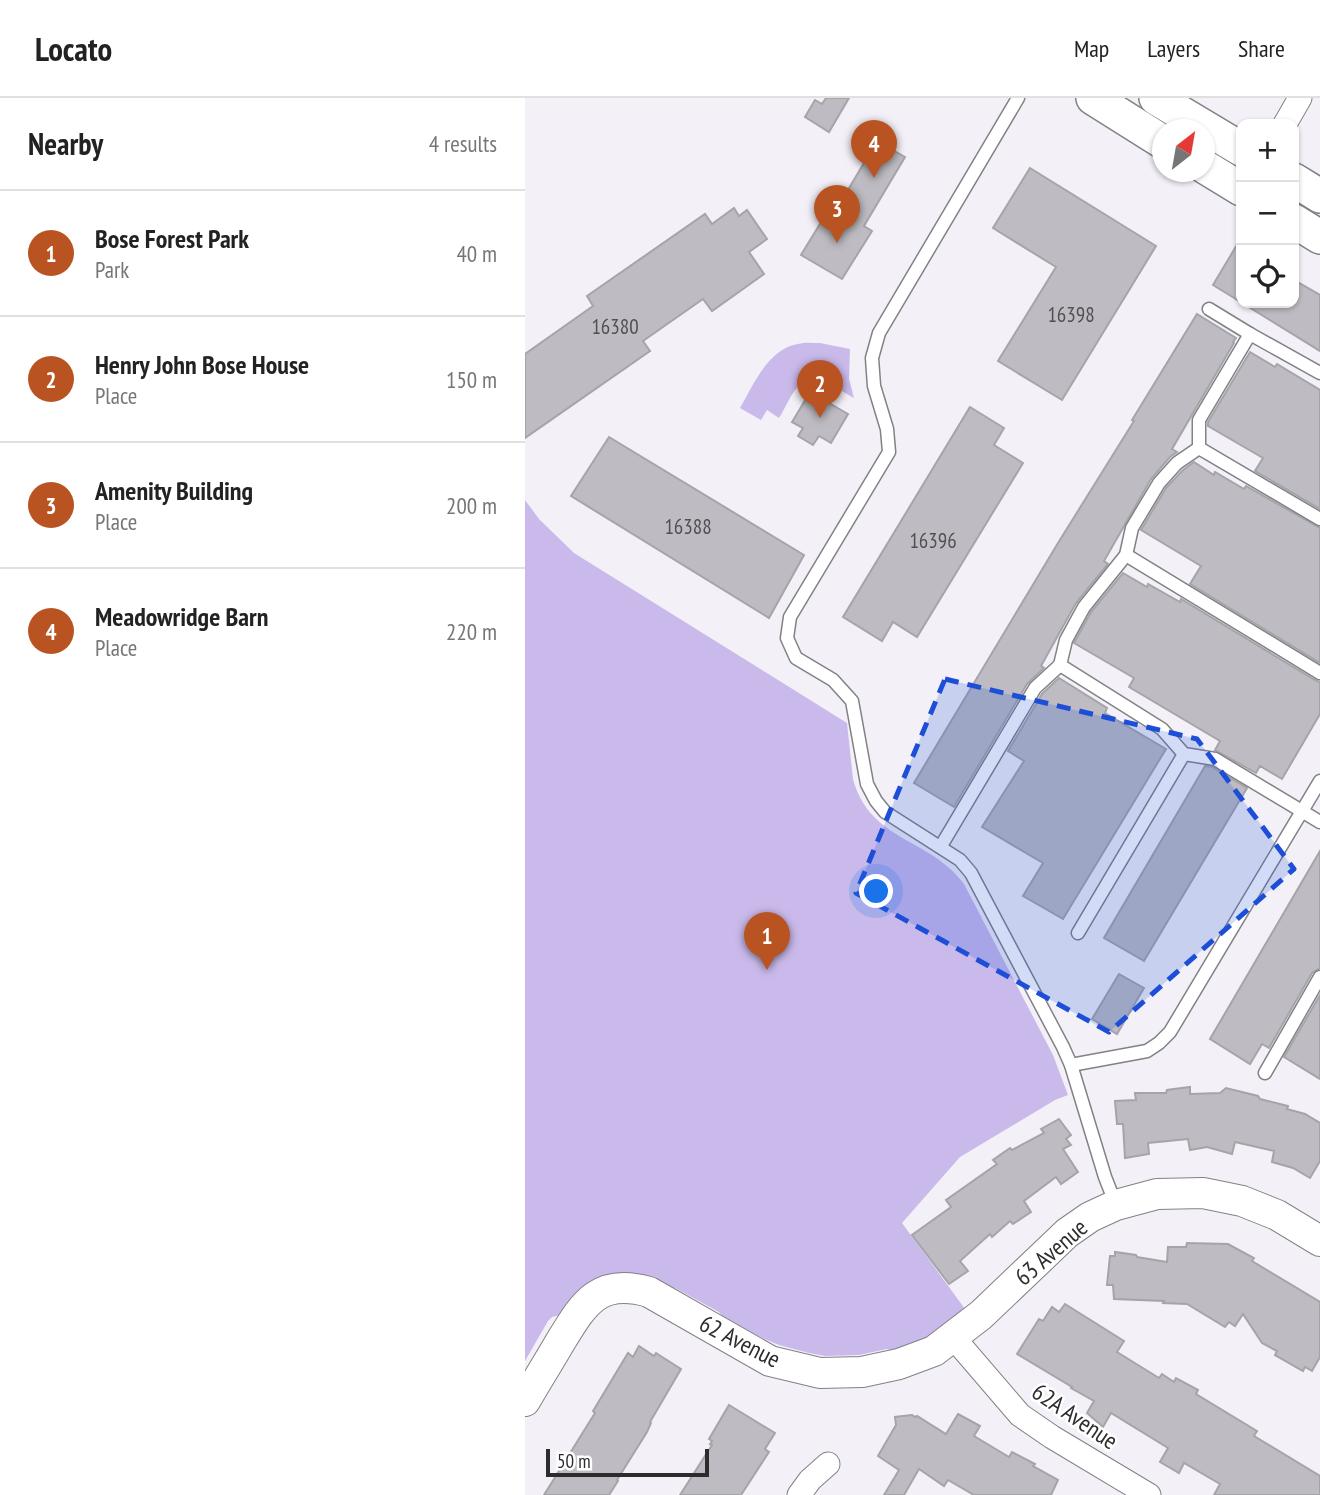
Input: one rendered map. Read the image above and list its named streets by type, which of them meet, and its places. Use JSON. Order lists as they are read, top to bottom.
{
  "streets": {
    "street": ["63 Avenue", "62 Avenue", "62A Avenue"]
  },
  "crossings": [
    ["63 Avenue", "62 Avenue"],
    ["63 Avenue", "62A Avenue"],
    ["62 Avenue", "62A Avenue"]
  ],
  "house_numbers": [
    "16398",
    "16380",
    "16388",
    "16396"
  ],
  "scale_bar": "50 m",
  "north": "top right",
  "page": {
    "header": "Locato",
    "nav": ["Map", "Layers", "Share"],
    "heading": ["Nearby", "4 results"],
    "map_buttons": ["+", "−"],
    "pins": [
      "4",
      "3",
      "2",
      "1"
    ],
    "list": [
      {
        "mark": "1",
        "name": "Bose Forest Park",
        "note": "Park",
        "value": "40 m"
      },
      {
        "mark": "2",
        "name": "Henry John Bose House",
        "note": "Place",
        "value": "150 m"
      },
      {
        "mark": "3",
        "name": "Amenity Building",
        "note": "Place",
        "value": "200 m"
      },
      {
        "mark": "4",
        "name": "Meadowridge Barn",
        "note": "Place",
        "value": "220 m"
      }
    ],
    "scale": "50 m"
  }
}
